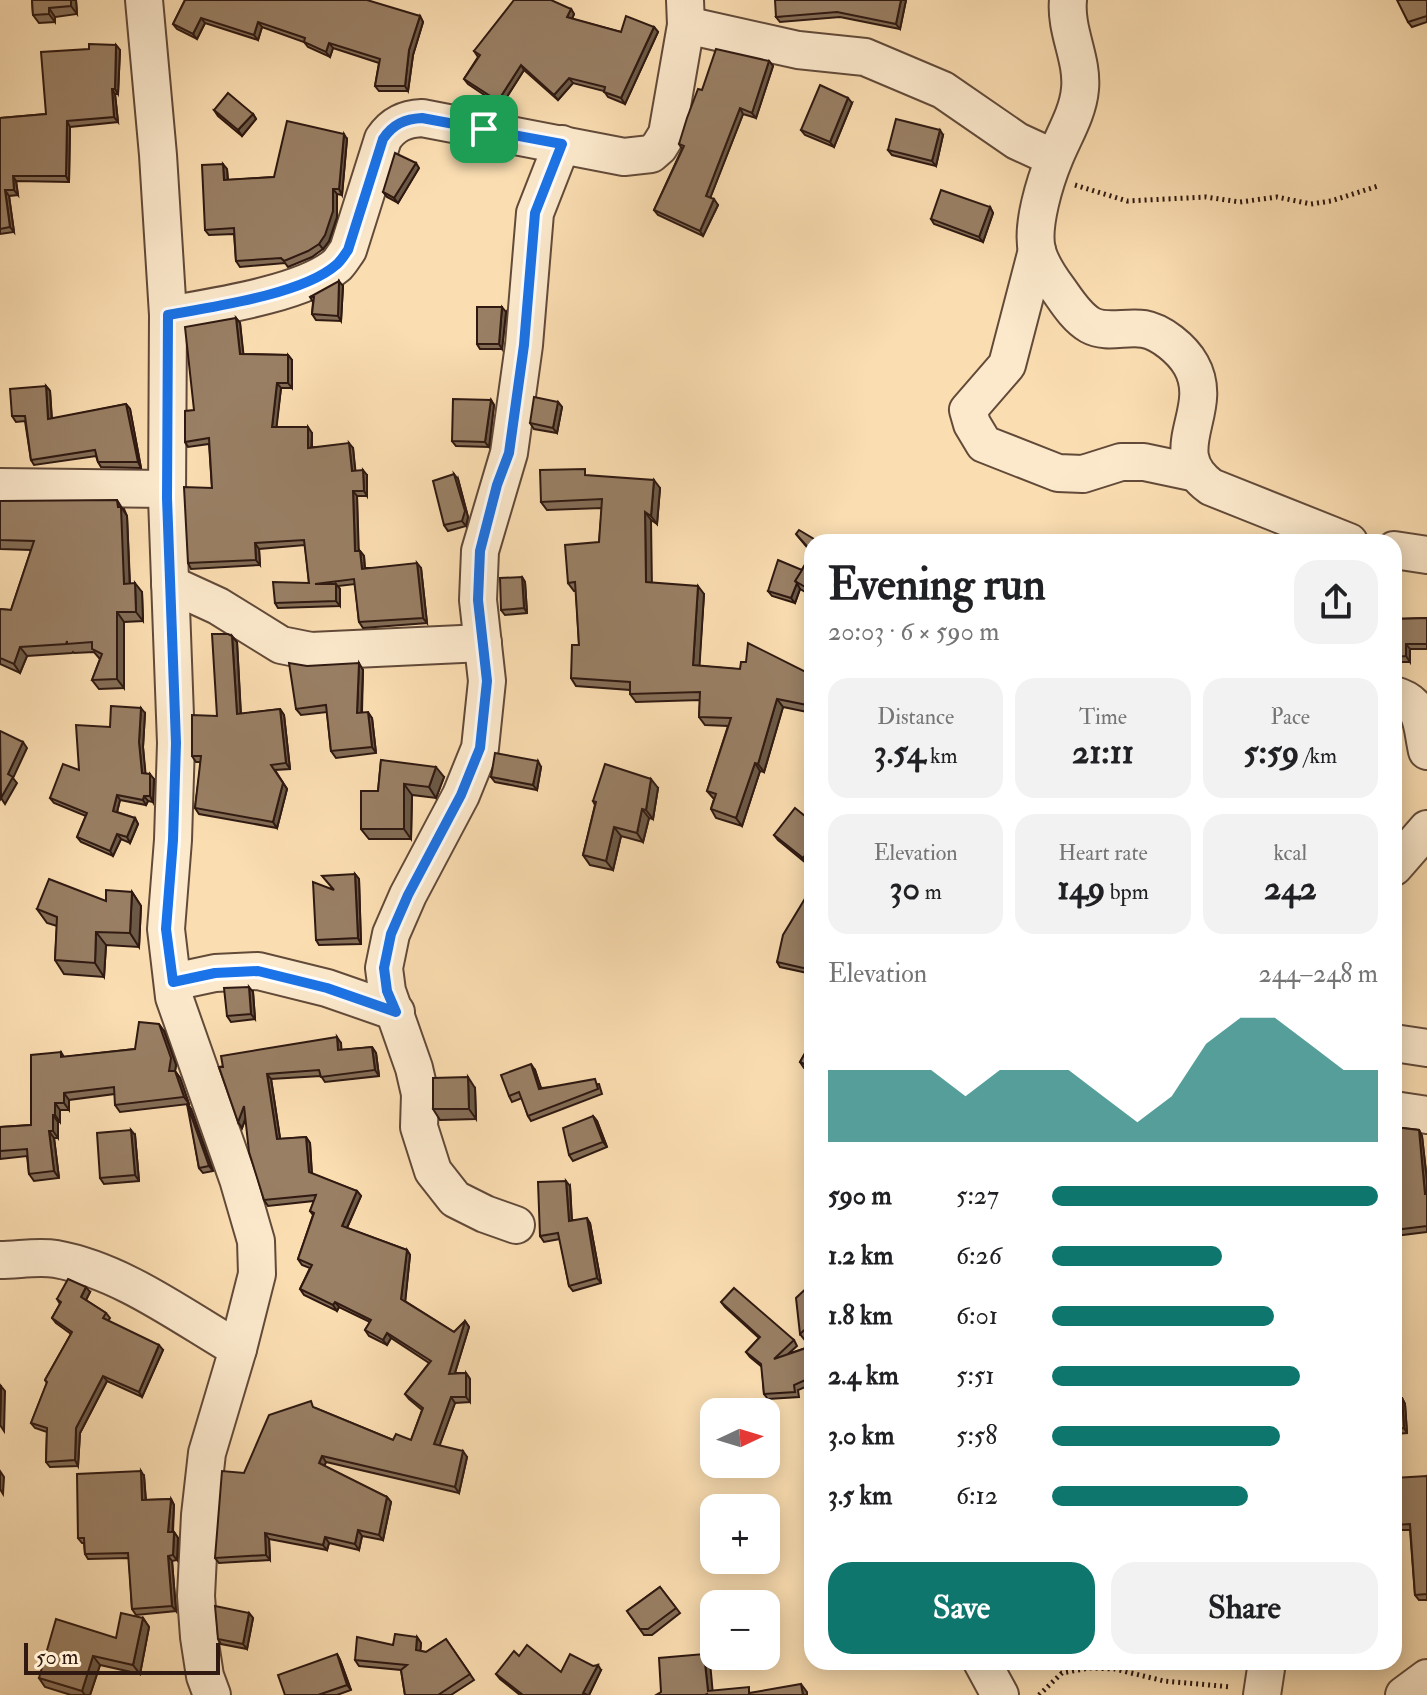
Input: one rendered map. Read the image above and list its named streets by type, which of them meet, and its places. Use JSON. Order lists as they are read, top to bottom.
{
  "scale_bar": "50 m",
  "north": "right",
  "page": {
    "heading": ["Evening run", "20:03 · 6 × 590 m"],
    "stats": [
      ["Distance", "3.54 km"],
      ["Time", "21:11"],
      ["Pace", "5:59 /km"],
      ["Elevation", "30 m"],
      ["Heart rate", "149 bpm"],
      ["kcal", "242"]
    ],
    "chart": ["Elevation", "244–248 m"],
    "list": [
      {
        "name": "590 m",
        "note": "5:27"
      },
      {
        "name": "1.2 km",
        "note": "6:26"
      },
      {
        "name": "1.8 km",
        "note": "6:01"
      },
      {
        "name": "2.4 km",
        "note": "5:51"
      },
      {
        "name": "3.0 km",
        "note": "5:58"
      },
      {
        "name": "3.5 km",
        "note": "6:12"
      }
    ],
    "map_buttons": ["+", "−"],
    "buttons": ["Save", "Share"],
    "scale": "50 m"
  }
}
